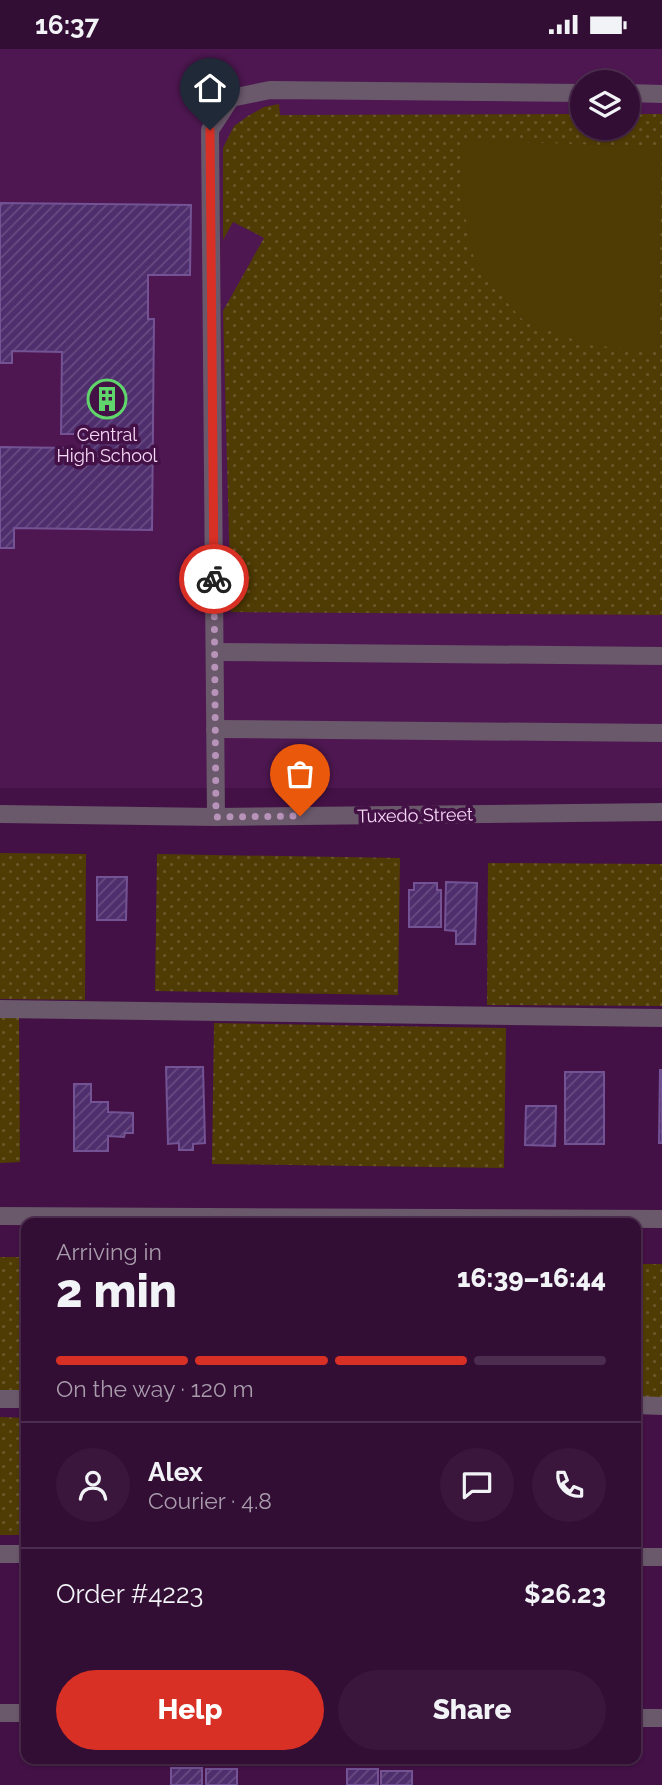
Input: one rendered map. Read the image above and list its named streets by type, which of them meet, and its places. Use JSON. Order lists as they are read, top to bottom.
{
  "streets": {
    "street": ["Tuxedo Street"]
  },
  "places": {
    "building": ["Central High School"]
  },
  "page": {
    "status": "16:37",
    "heading": ["2 min", "Arriving in", "16:39–16:44"],
    "panel": [
      "Alex",
      "Courier · 4.8",
      "Order #4223",
      "$26.23"
    ],
    "bar": "On the way · 120 m",
    "buttons": ["Help", "Share"]
  }
}
